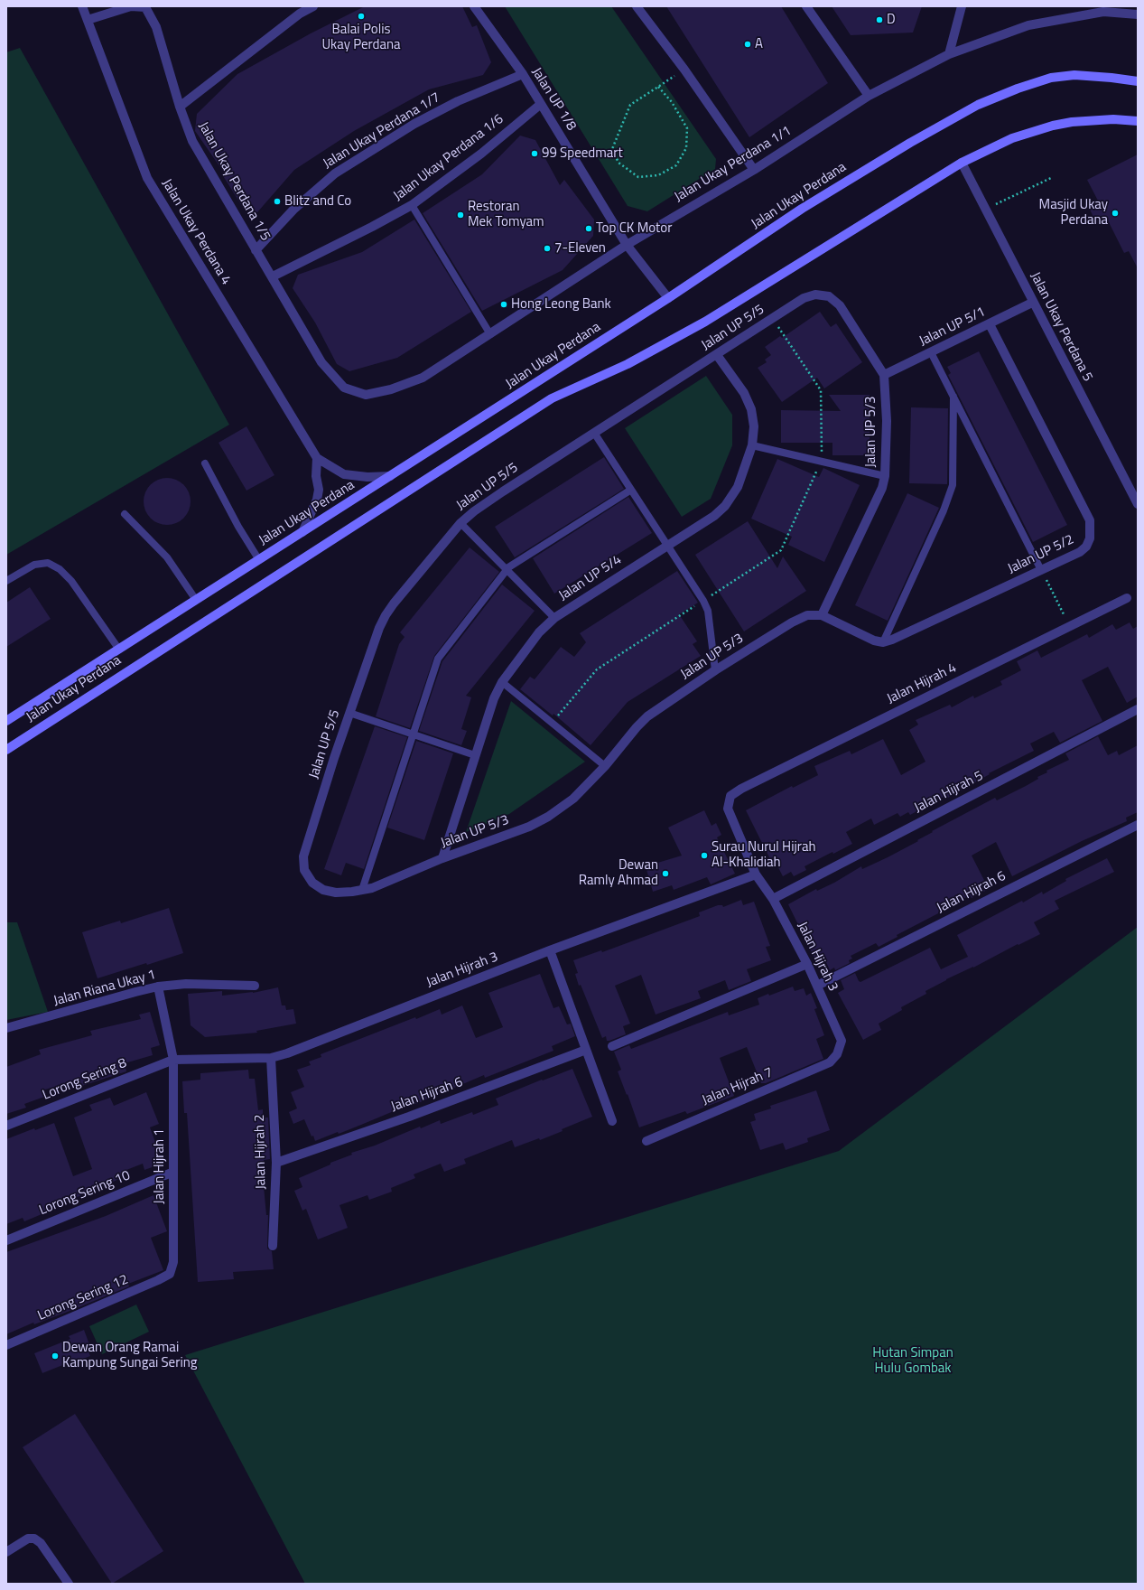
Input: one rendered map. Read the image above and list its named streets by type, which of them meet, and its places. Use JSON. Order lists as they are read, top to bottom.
{
  "streets": {
    "street": [
      "Jalan UP 1/8",
      "Jalan Ukay Perdana 1/7",
      "Jalan Ukay Perdana 1/6",
      "Jalan Ukay Perdana 1/1",
      "Jalan Ukay Perdana 1/5",
      "Jalan Ukay Perdana",
      "Jalan Ukay Perdana 4",
      "Jalan UP 5/1",
      "Jalan Ukay Perdana 5",
      "Jalan UP 5/5",
      "Jalan UP 5/3",
      "Jalan UP 5/2",
      "Jalan UP 5/4",
      "Jalan Hijrah 4",
      "Jalan Hijrah 5",
      "Jalan Hijrah 6",
      "Jalan Hijrah 3",
      "Jalan Riana Ukay 1",
      "Lorong Sering 8",
      "Jalan Hijrah 7",
      "Jalan Hijrah 2",
      "Jalan Hijrah 1",
      "Lorong Sering 10",
      "Lorong Sering 12"
    ]
  },
  "crossings": [
    ["Jalan UP 1/8", "Jalan Ukay Perdana 1/7"],
    ["Jalan UP 1/8", "Jalan Ukay Perdana 1/6"],
    ["Jalan UP 1/8", "Jalan Ukay Perdana 1/1"],
    ["Jalan UP 1/8", "Jalan Ukay Perdana"],
    ["Jalan Ukay Perdana 1/7", "Jalan Ukay Perdana 1/5"],
    ["Jalan Ukay Perdana 1/6", "Jalan Ukay Perdana 1/5"],
    ["Jalan Ukay Perdana 1/1", "Jalan Ukay Perdana 1/5"],
    ["Jalan Ukay Perdana 1/5", "Jalan Ukay Perdana 4"],
    ["Jalan Ukay Perdana", "Jalan Ukay Perdana 4"],
    ["Jalan Ukay Perdana", "Jalan Ukay Perdana 5"],
    ["Jalan UP 5/1", "Jalan Ukay Perdana 5"],
    ["Jalan UP 5/1", "Jalan UP 5/3"],
    ["Jalan UP 5/1", "Jalan UP 5/2"],
    ["Jalan UP 5/5", "Jalan UP 5/3"],
    ["Jalan UP 5/5", "Jalan UP 5/4"],
    ["Jalan UP 5/3", "Jalan UP 5/4"],
    ["Jalan Hijrah 4", "Jalan Hijrah 3"],
    ["Jalan Hijrah 5", "Jalan Hijrah 3"],
    ["Jalan Hijrah 6", "Jalan Hijrah 3"],
    ["Jalan Hijrah 6", "Jalan Hijrah 2"],
    ["Jalan Hijrah 3", "Lorong Sering 8"],
    ["Jalan Hijrah 3", "Jalan Hijrah 7"],
    ["Jalan Hijrah 3", "Jalan Hijrah 2"],
    ["Jalan Hijrah 3", "Jalan Hijrah 1"],
    ["Jalan Riana Ukay 1", "Jalan Hijrah 1"],
    ["Lorong Sering 8", "Jalan Hijrah 1"],
    ["Jalan Hijrah 1", "Lorong Sering 10"],
    ["Jalan Hijrah 1", "Lorong Sering 12"]
  ],
  "parks": ["Hutan Simpan Hulu Gombak"],
  "places": [
    "Balai Polis Ukay Perdana",
    "D",
    "A",
    "99 Speedmart",
    "Blitz and Co",
    "Masjid Ukay Perdana",
    "Restoran Mek Tomyam",
    "Top CK Motor",
    "7-Eleven",
    "Hong Leong Bank",
    "Surau Nurul Hijrah Al-Khalidiah",
    "Dewan Ramly Ahmad",
    "Dewan Orang Ramai Kampung Sungai Sering"
  ]
}
